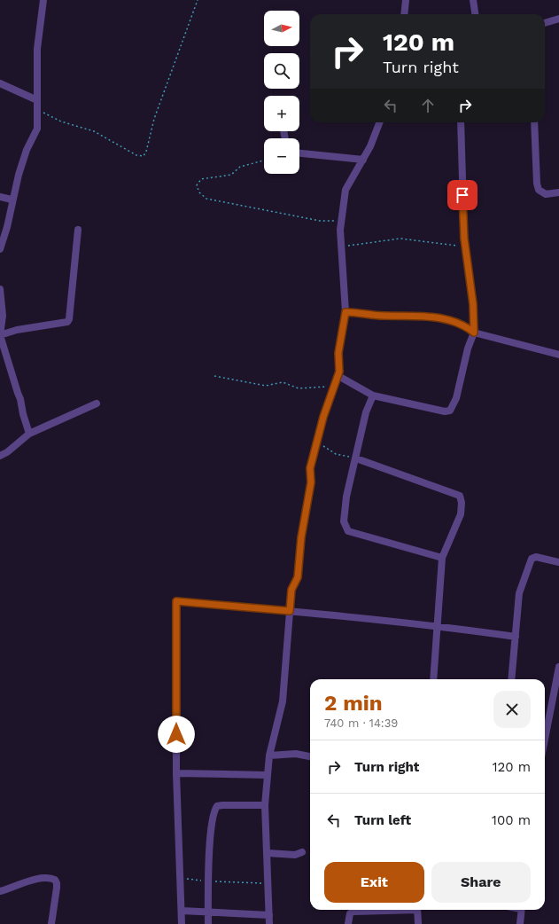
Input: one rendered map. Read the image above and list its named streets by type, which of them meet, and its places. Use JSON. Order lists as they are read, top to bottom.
{
  "north": "right",
  "page": {
    "map_buttons": ["+", "−"],
    "turn": ["120 m", "Turn right"],
    "heading": ["2 min", "740 m · 14:39"],
    "list": [
      {
        "name": "Turn right",
        "value": "120 m"
      },
      {
        "name": "Turn left",
        "value": "100 m"
      }
    ],
    "buttons": ["Exit", "Share"]
  }
}
